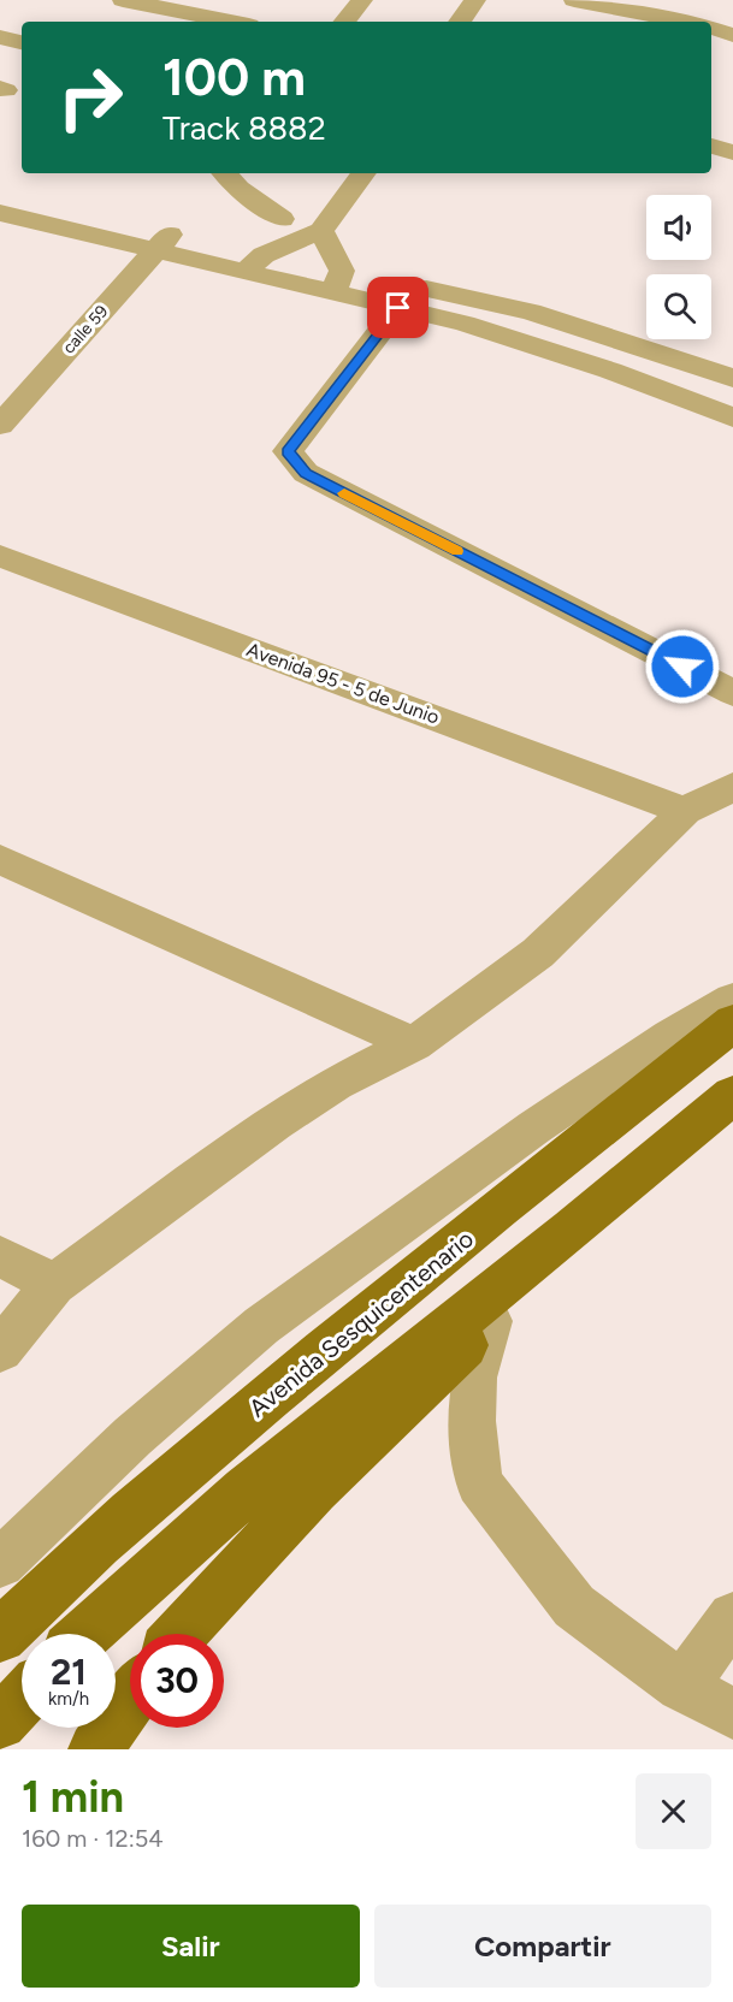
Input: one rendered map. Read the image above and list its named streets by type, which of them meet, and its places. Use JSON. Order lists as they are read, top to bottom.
{
  "streets": {
    "main road": ["Avenida Sesquicentenario"],
    "street": ["calle 59", "Avenida 95 - 5 de Junio"]
  },
  "page": {
    "turn": ["100 m", "Track 8882"],
    "speed": "21 km/h",
    "limit": "30",
    "heading": ["1 min", "160 m · 12:54"],
    "buttons": ["Salir", "Compartir"]
  }
}
